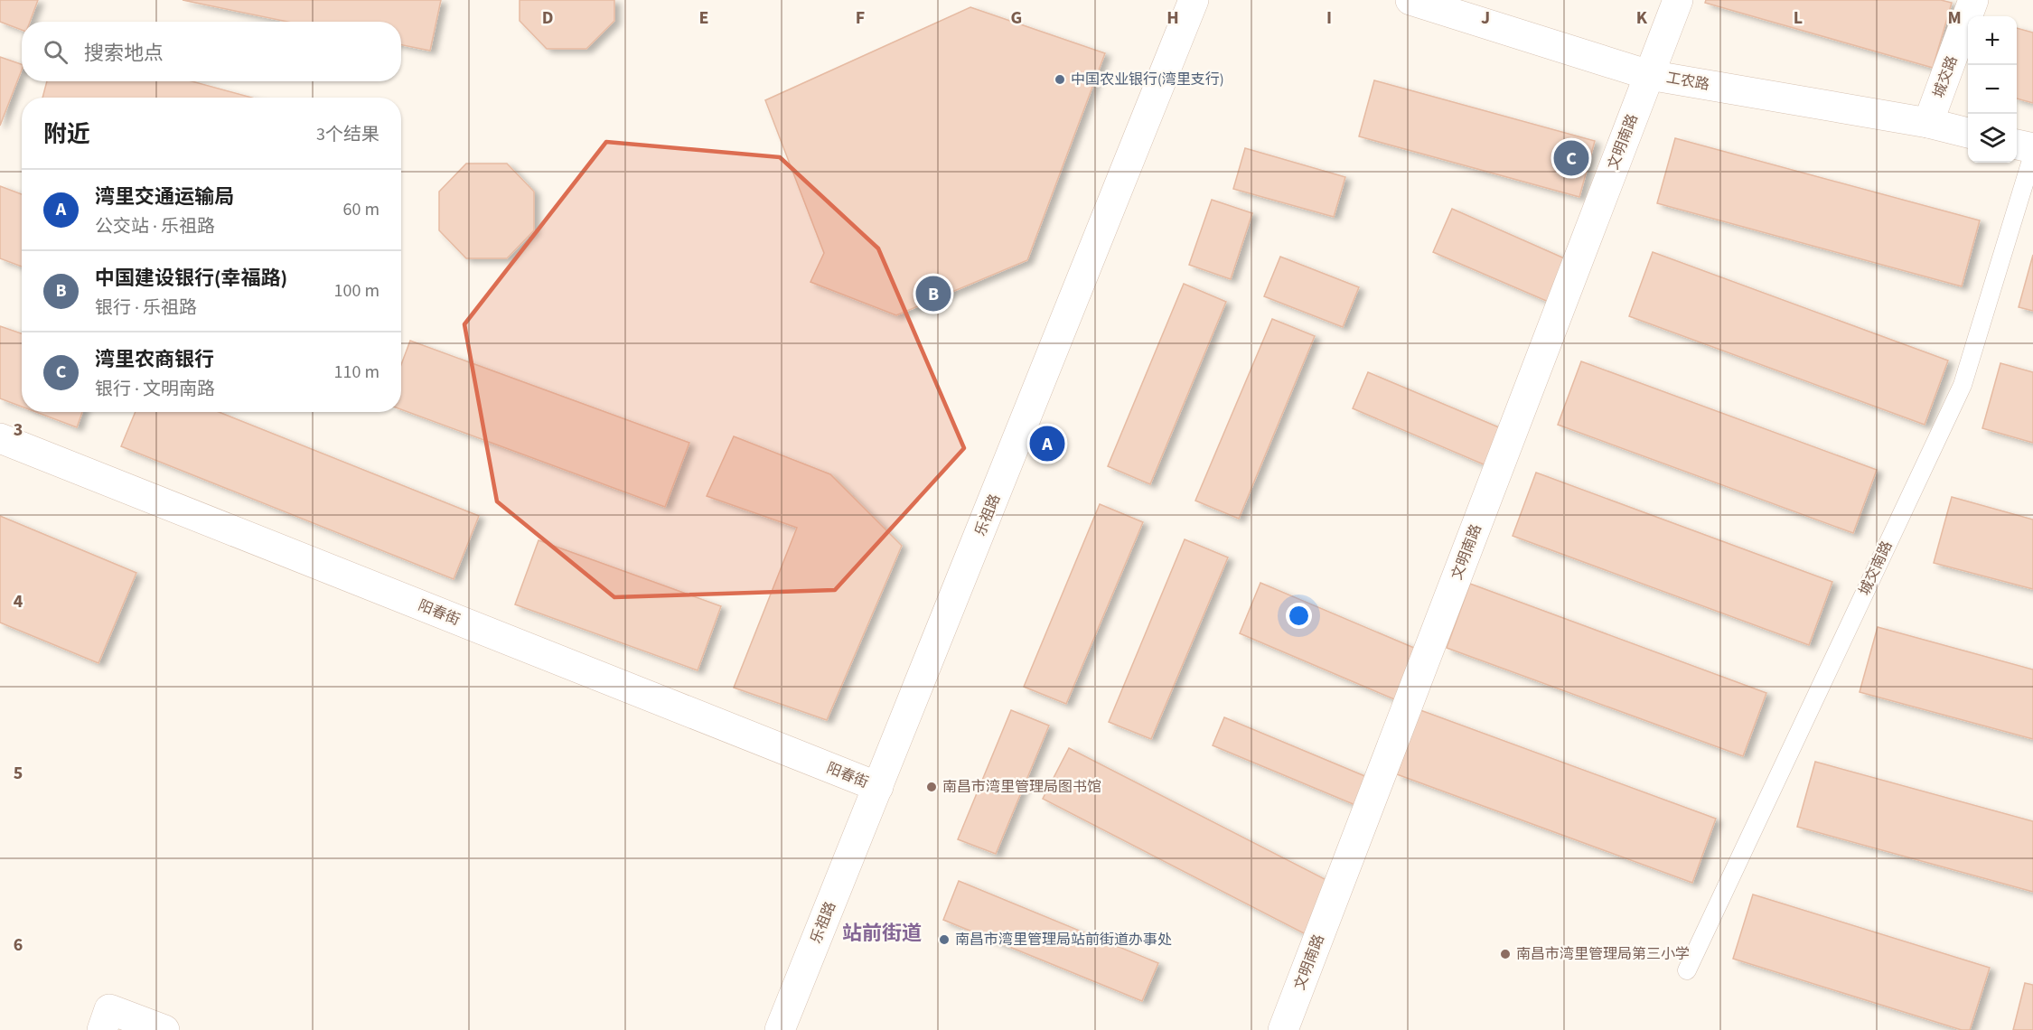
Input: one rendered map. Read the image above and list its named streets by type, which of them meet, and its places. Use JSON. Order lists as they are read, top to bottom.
{
  "streets": {
    "street": [
      "城交路",
      "工农路",
      "文明南路",
      "乐祖路",
      "阳春街"
    ],
    "lane": ["城交南路"]
  },
  "crossings": [
    ["城交路", "工农路"],
    ["工农路", "文明南路"],
    ["乐祖路", "阳春街"]
  ],
  "districts": ["站前街道"],
  "places": [
    "中国农业银行(湾里支行)",
    "南昌市湾里管理局图书馆",
    "南昌市湾里管理局站前街道办事处",
    "南昌市湾里管理局第三小学"
  ],
  "page": {
    "map_buttons": ["+", "−"],
    "search": "搜索地点",
    "heading": ["附近", "3个结果"],
    "pins": ["C", "B", "A"],
    "list": [
      {
        "mark": "A",
        "name": "湾里交通运输局",
        "note": "公交站 · 乐祖路",
        "value": "60 m"
      },
      {
        "mark": "B",
        "name": "中国建设银行(幸福路)",
        "note": "银行 · 乐祖路",
        "value": "100 m"
      },
      {
        "mark": "C",
        "name": "湾里农商银行",
        "note": "银行 · 文明南路",
        "value": "110 m"
      }
    ]
  },
  "grid": {
    "columns": [
      "D",
      "E",
      "F",
      "G",
      "H",
      "I",
      "J",
      "K",
      "L",
      "M"
    ],
    "rows": [
      "3",
      "4",
      "5",
      "6"
    ]
  }
}
